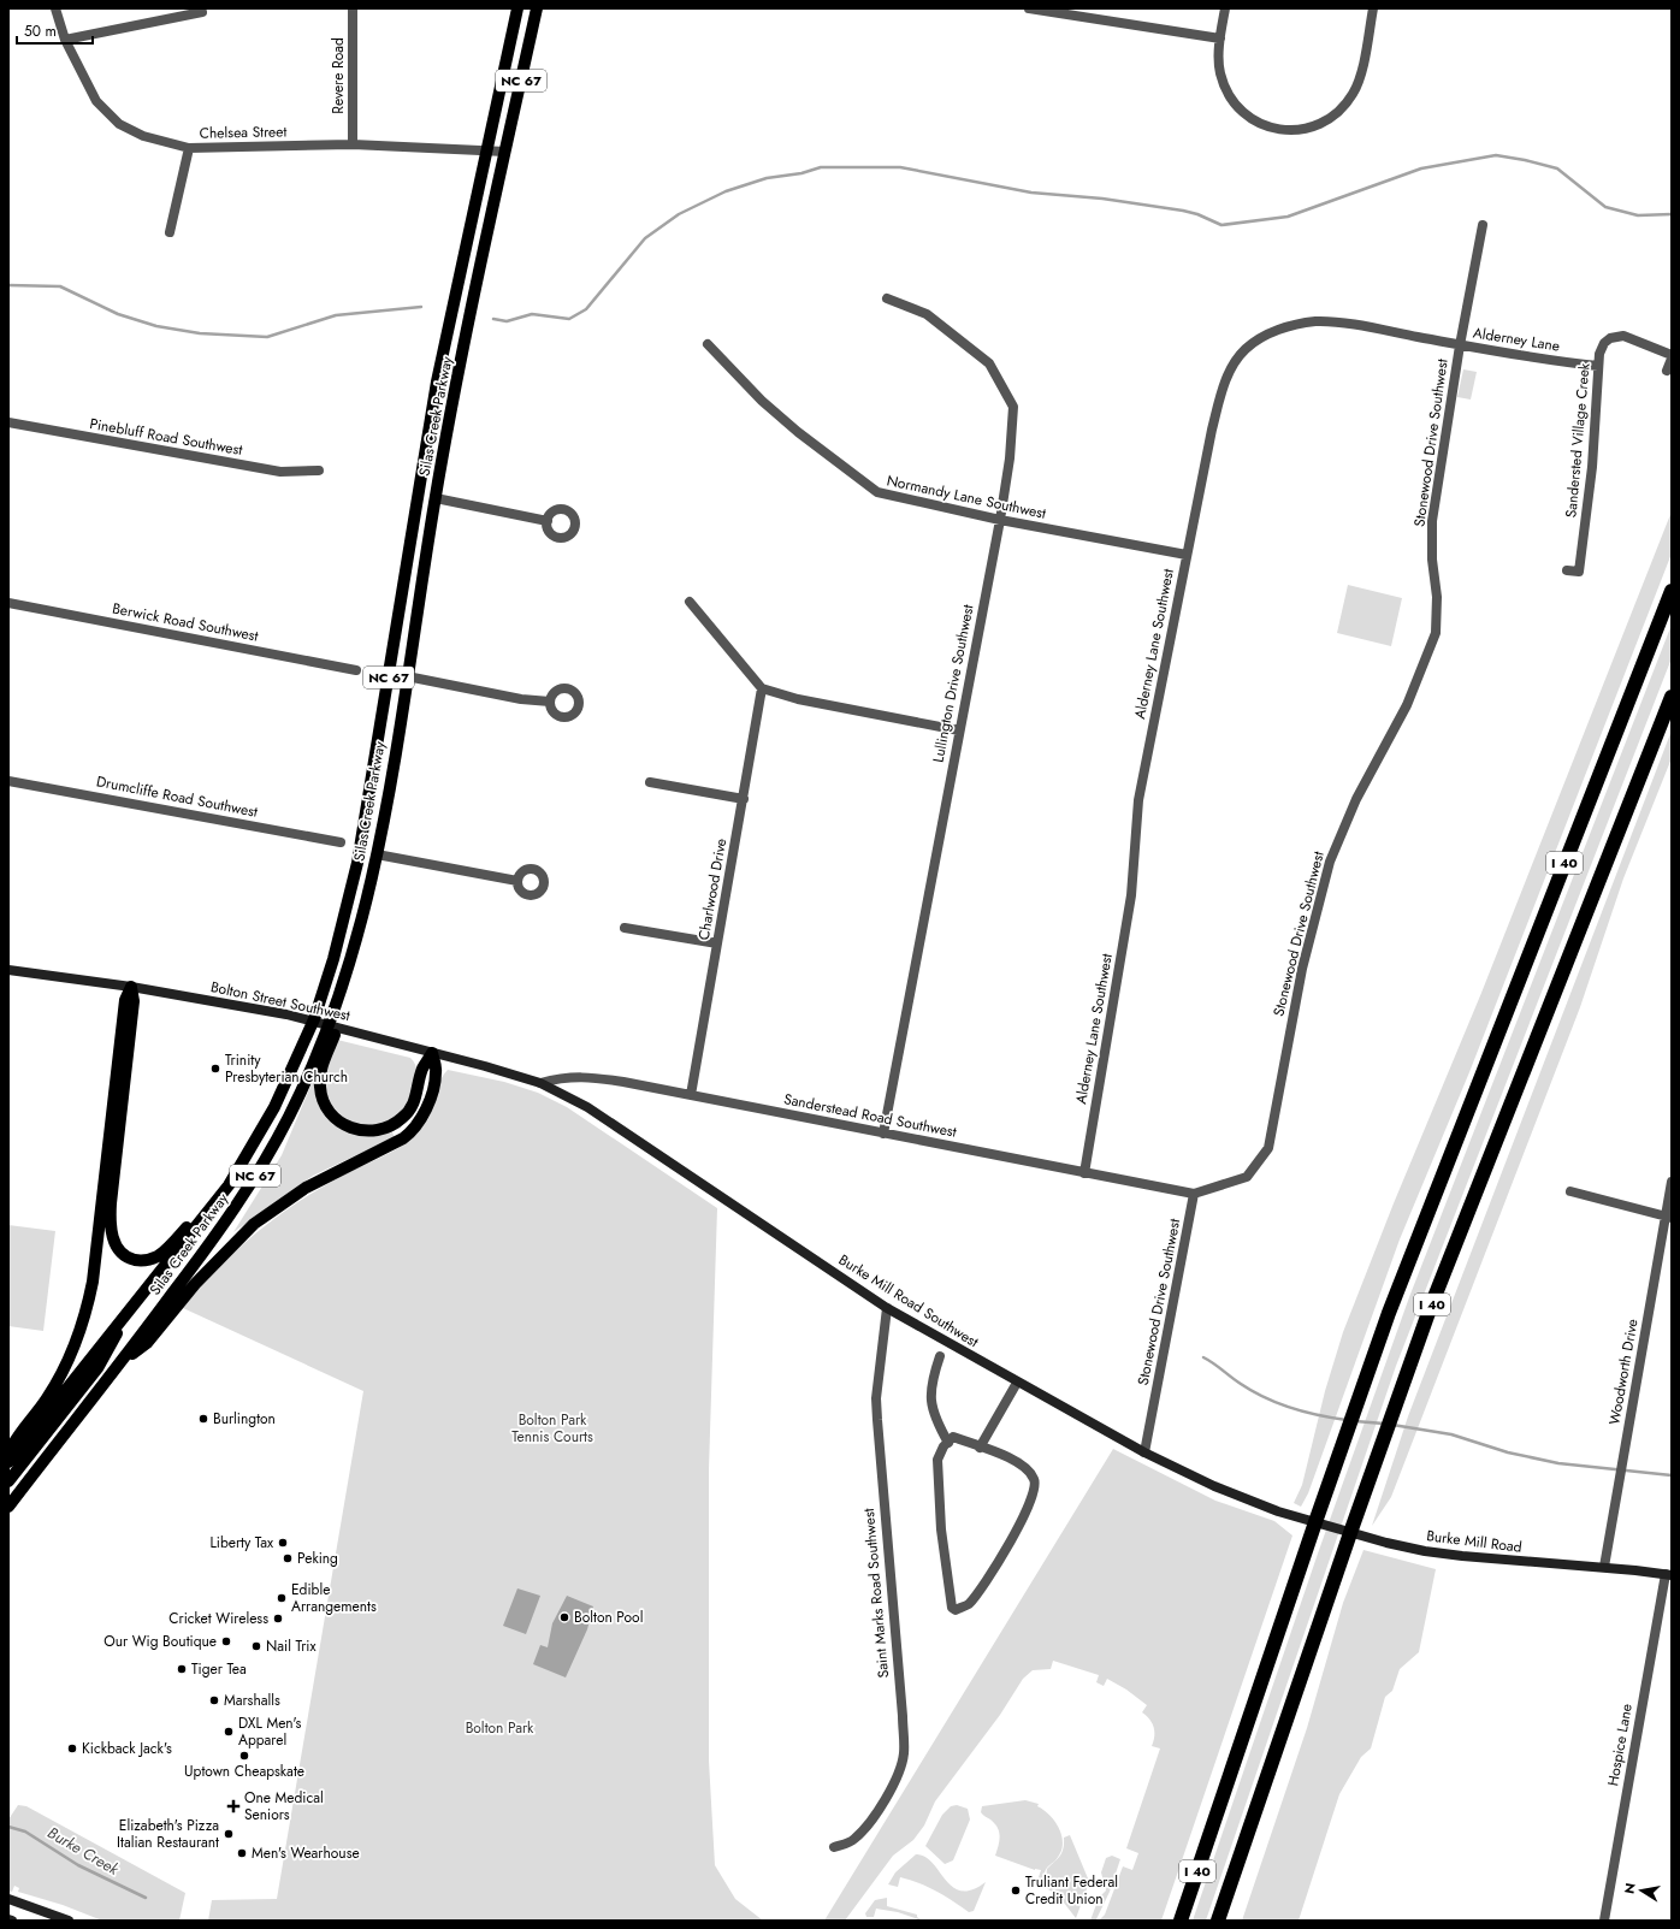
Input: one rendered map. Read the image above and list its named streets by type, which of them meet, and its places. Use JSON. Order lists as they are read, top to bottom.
{
  "streets": {
    "highway": ["I 40"],
    "main road": ["NC 67", "Silas Creek Parkway"],
    "street": [
      "Revere Road",
      "Chelsea Street",
      "Alderney Lane",
      "Pinebluff Road Southwest",
      "Sandersted Village Creek",
      "Stonewood Drive Southwest",
      "Normandy Lane Southwest",
      "Berwick Road Southwest",
      "Alderney Lane Southwest",
      "Lullington Drive Southwest",
      "Drumcliffe Road Southwest",
      "Charlwood Drive",
      "Bolton Street Southwest",
      "Sanderstead Road Southwest",
      "Burke Mill Road Southwest",
      "Woodworth Drive",
      "Burke Mill Road",
      "Saint Marks Road Southwest",
      "Hospice Lane"
    ]
  },
  "crossings": [
    ["Revere Road", "Chelsea Street"],
    ["Chelsea Street", "Silas Creek Parkway"],
    ["Alderney Lane", "Sandersted Village Creek"],
    ["Alderney Lane", "Stonewood Drive Southwest"],
    ["Alderney Lane", "Alderney Lane Southwest"],
    ["Stonewood Drive Southwest", "Alderney Lane Southwest"],
    ["Stonewood Drive Southwest", "Sanderstead Road Southwest"],
    ["Stonewood Drive Southwest", "Burke Mill Road Southwest"],
    ["Normandy Lane Southwest", "Alderney Lane Southwest"],
    ["Normandy Lane Southwest", "Lullington Drive Southwest"],
    ["Alderney Lane Southwest", "Sanderstead Road Southwest"],
    ["Lullington Drive Southwest", "Sanderstead Road Southwest"],
    ["Charlwood Drive", "Sanderstead Road Southwest"],
    ["Bolton Street Southwest", "Sanderstead Road Southwest"],
    ["Bolton Street Southwest", "Burke Mill Road Southwest"],
    ["Sanderstead Road Southwest", "Burke Mill Road Southwest"],
    ["Burke Mill Road Southwest", "Burke Mill Road"],
    ["Burke Mill Road Southwest", "Saint Marks Road Southwest"],
    ["Woodworth Drive", "Burke Mill Road"],
    ["Burke Mill Road", "Hospice Lane"]
  ],
  "water": ["Burke Creek"],
  "parks": ["Bolton Park Tennis Courts", "Bolton Park"],
  "places": {
    "other": [
      "Trinity Presbyterian Church",
      "Burlington",
      "Liberty Tax",
      "Peking",
      "Edible Arrangements",
      "Bolton Pool",
      "Cricket Wireless",
      "Our Wig Boutique",
      "Nail Trix",
      "Tiger Tea",
      "Marshalls",
      "DXL Men's Apparel",
      "Kickback Jack's",
      "Uptown Cheapskate",
      "Elizabeth's Pizza Italian Restaurant",
      "Men's Wearhouse",
      "Truliant Federal Credit Union"
    ],
    "health": ["One Medical Seniors"]
  },
  "scale_bar": "50 m",
  "north": "left"
}
